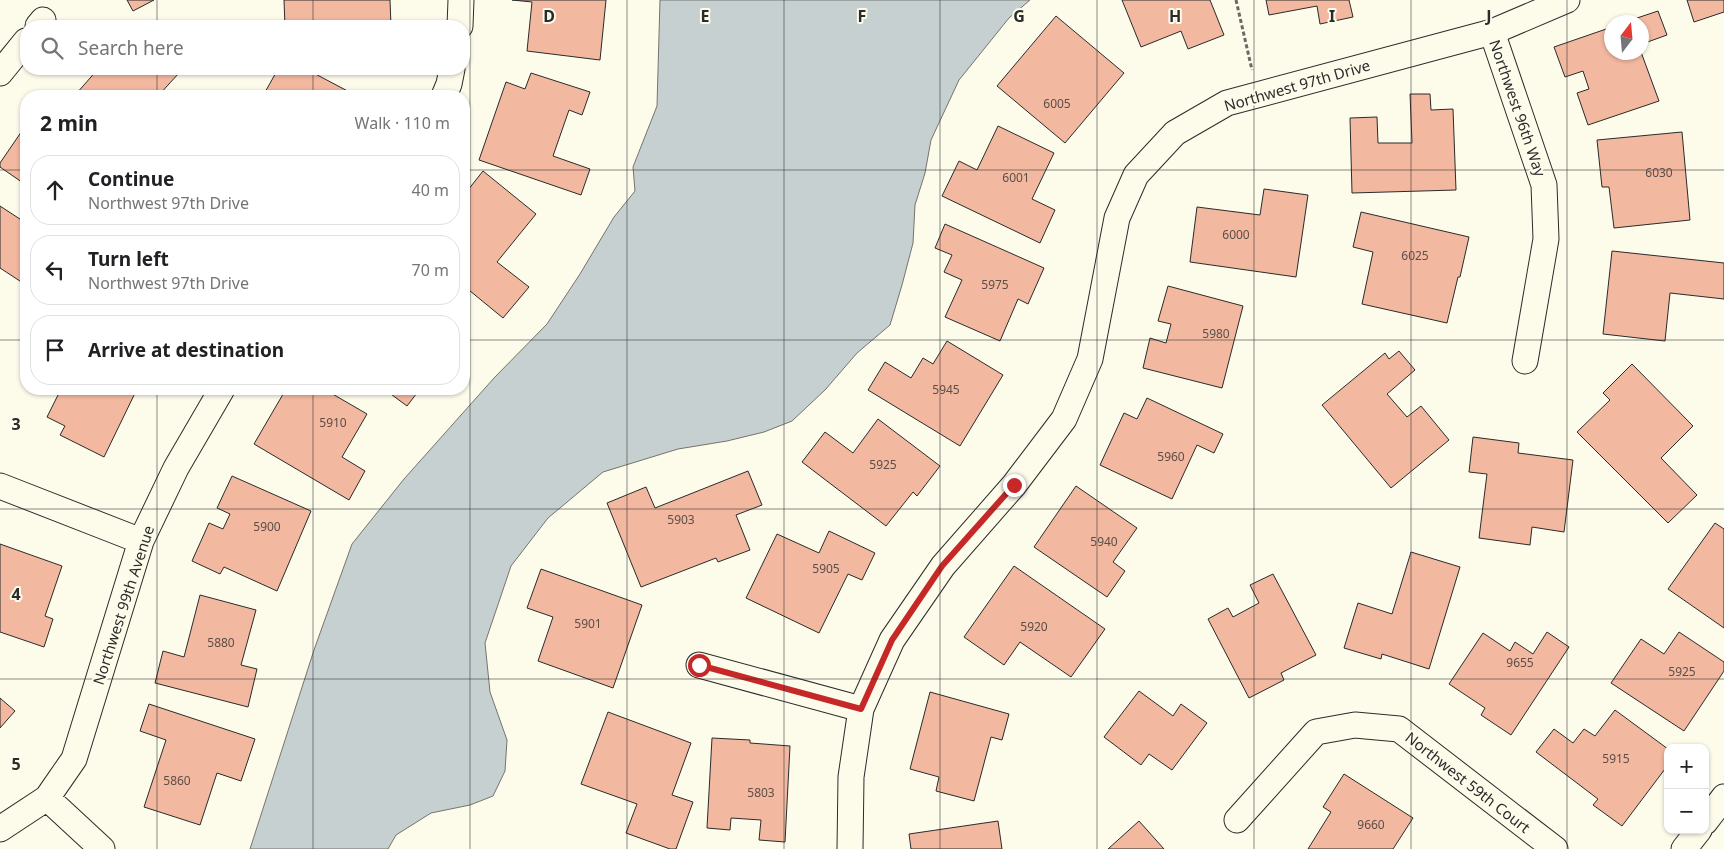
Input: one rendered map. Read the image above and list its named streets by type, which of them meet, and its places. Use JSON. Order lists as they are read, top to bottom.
{
  "streets": {
    "street": [
      "Northwest 97th Drive",
      "Northwest 96th Way",
      "Northwest 99th Avenue",
      "Northwest 59th Court"
    ]
  },
  "crossings": [
    ["Northwest 97th Drive", "Northwest 96th Way"]
  ],
  "house_numbers": [
    "6005",
    "6030",
    "6001",
    "6000",
    "6025",
    "5975",
    "5980",
    "5945",
    "5910",
    "5960",
    "5925",
    "5903",
    "5900",
    "5940",
    "5905",
    "5901",
    "5920",
    "5880",
    "9655",
    "5925",
    "5915",
    "5860",
    "5803",
    "9660"
  ],
  "north": "top",
  "page": {
    "search": "Search here",
    "heading": ["2 min", "Walk · 110 m"],
    "list": [
      ["Continue", "Northwest 97th Drive", "40 m"],
      ["Turn left", "Northwest 97th Drive", "70 m"],
      "Arrive at destination"
    ],
    "map_buttons": ["+", "−"]
  },
  "grid": {
    "columns": [
      "D",
      "E",
      "F",
      "G",
      "H",
      "I",
      "J"
    ],
    "rows": ["3", "4", "5"]
  }
}
